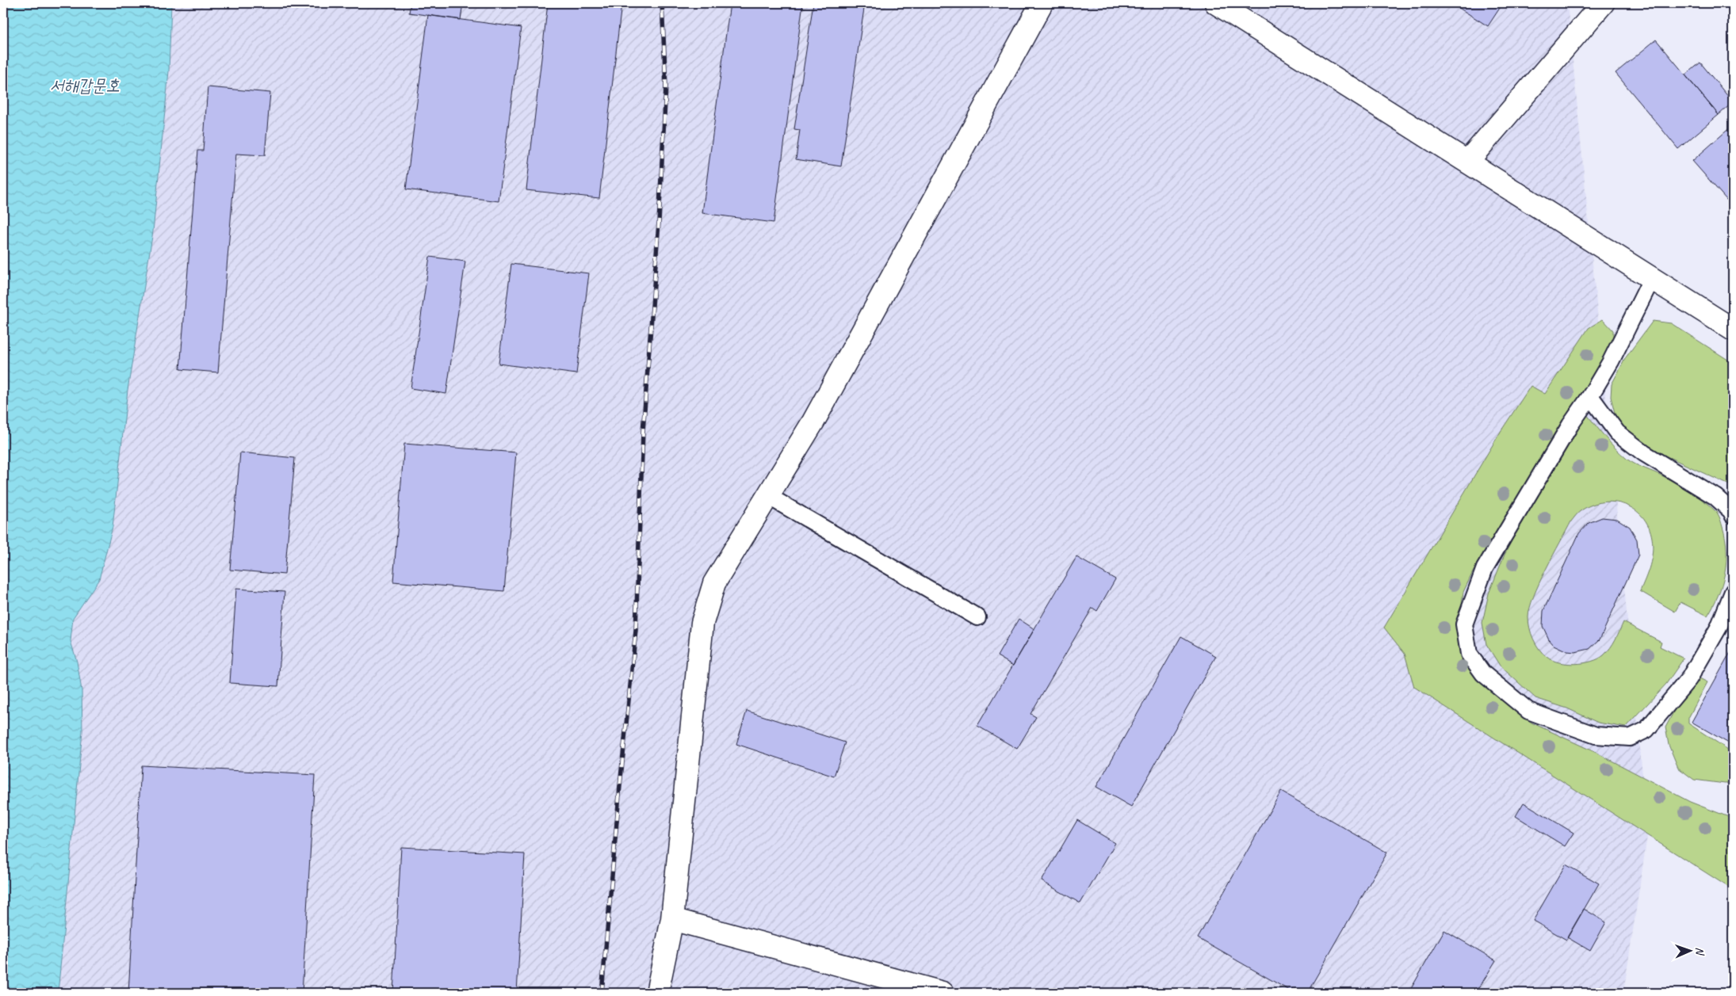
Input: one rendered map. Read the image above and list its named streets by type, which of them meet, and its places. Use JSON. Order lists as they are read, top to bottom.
{
  "water": ["서해갑문호"],
  "north": "right"
}
